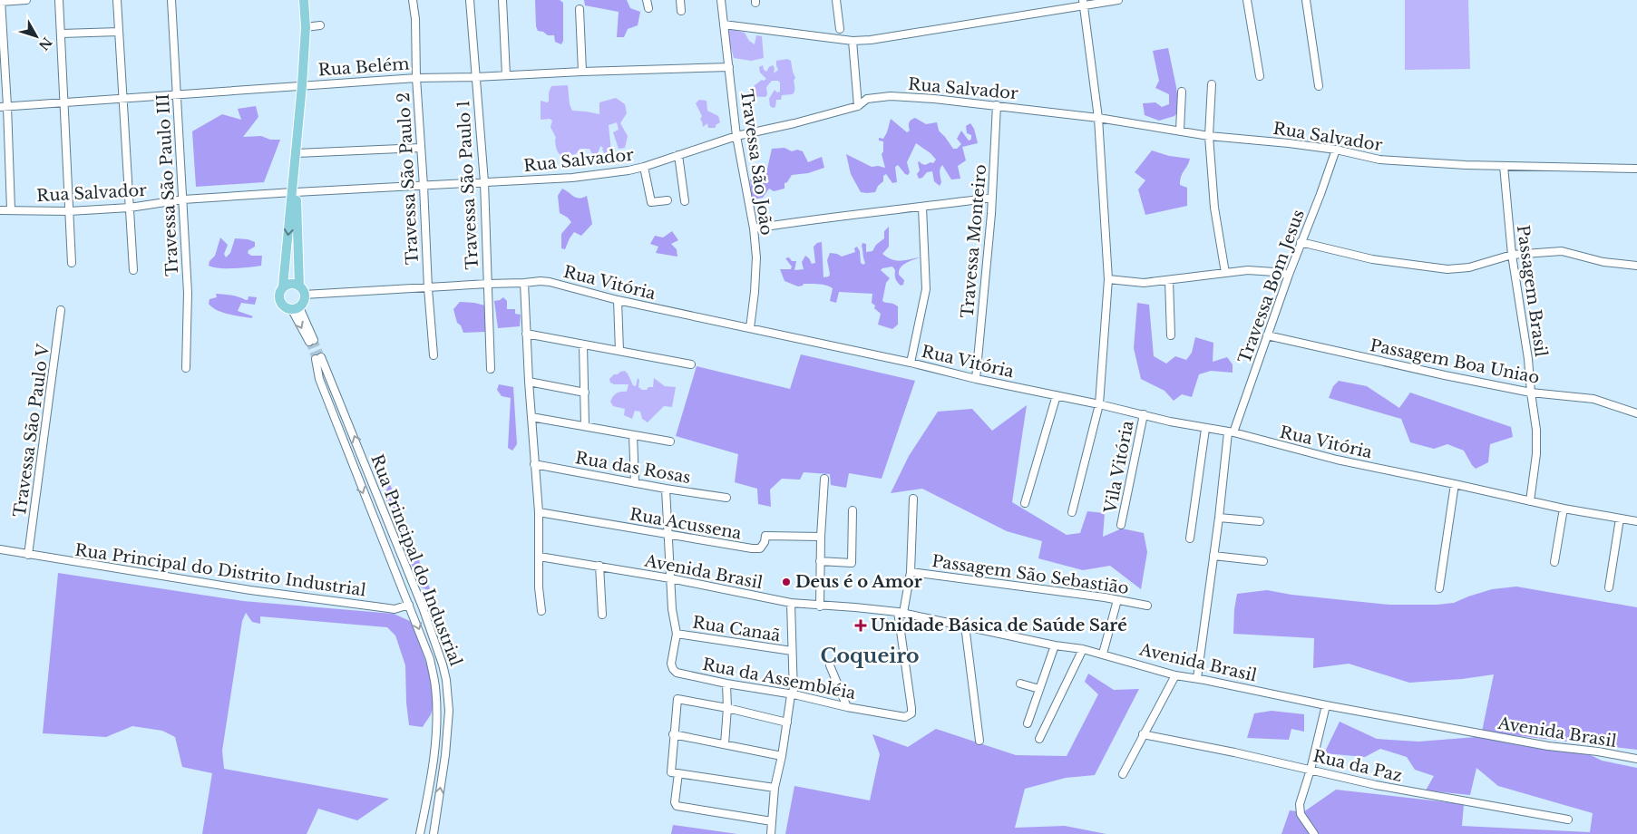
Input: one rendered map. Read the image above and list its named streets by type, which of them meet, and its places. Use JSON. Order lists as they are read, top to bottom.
{
  "streets": {
    "street": [
      "Rua Belém",
      "Rua Salvador",
      "Travessa São João",
      "Travessa São Paulo 2",
      "Travessa São Paulo III",
      "Travessa São Paulo 1",
      "Travessa Monteiro",
      "Rua Vitória",
      "Travessa Bom Jesus",
      "Passagem Brasil",
      "Passagem Boa Uniao",
      "Travessa São Paulo V",
      "Vila Vitória",
      "Rua das Rosas",
      "Rua Acussena",
      "Rua Principal do Industrial",
      "Rua Principal do Distrito Industrial",
      "Avenida Brasil",
      "Passagem São Sebastião",
      "Rua Canaã",
      "Rua da Assembléia",
      "Rua da Paz"
    ]
  },
  "crossings": [
    ["Rua Belém", "Travessa São João"],
    ["Rua Belém", "Travessa São Paulo 2"],
    ["Rua Belém", "Travessa São Paulo III"],
    ["Rua Belém", "Travessa São Paulo 1"],
    ["Rua Salvador", "Travessa São João"],
    ["Rua Salvador", "Travessa São Paulo 2"],
    ["Rua Salvador", "Travessa São Paulo III"],
    ["Rua Salvador", "Travessa São Paulo 1"],
    ["Rua Salvador", "Travessa Monteiro"],
    ["Rua Salvador", "Travessa Bom Jesus"],
    ["Rua Salvador", "Passagem Brasil"],
    ["Travessa São João", "Rua Vitória"],
    ["Travessa São Paulo 2", "Rua Vitória"],
    ["Travessa São Paulo 1", "Rua Vitória"],
    ["Travessa Monteiro", "Rua Vitória"],
    ["Rua Vitória", "Travessa Bom Jesus"],
    ["Rua Vitória", "Passagem Brasil"],
    ["Rua Vitória", "Vila Vitória"],
    ["Travessa Bom Jesus", "Passagem Boa Uniao"],
    ["Travessa Bom Jesus", "Avenida Brasil"],
    ["Passagem Brasil", "Passagem Boa Uniao"],
    ["Travessa São Paulo V", "Rua Principal do Distrito Industrial"],
    ["Rua Principal do Industrial", "Rua Principal do Distrito Industrial"],
    ["Avenida Brasil", "Rua da Assembléia"],
    ["Rua Canaã", "Rua da Assembléia"]
  ],
  "districts": ["Coqueiro"],
  "places": {
    "other": ["Deus é o Amor"],
    "health": ["Unidade Básica de Saúde Saré"]
  },
  "north": "bottom right"
}
